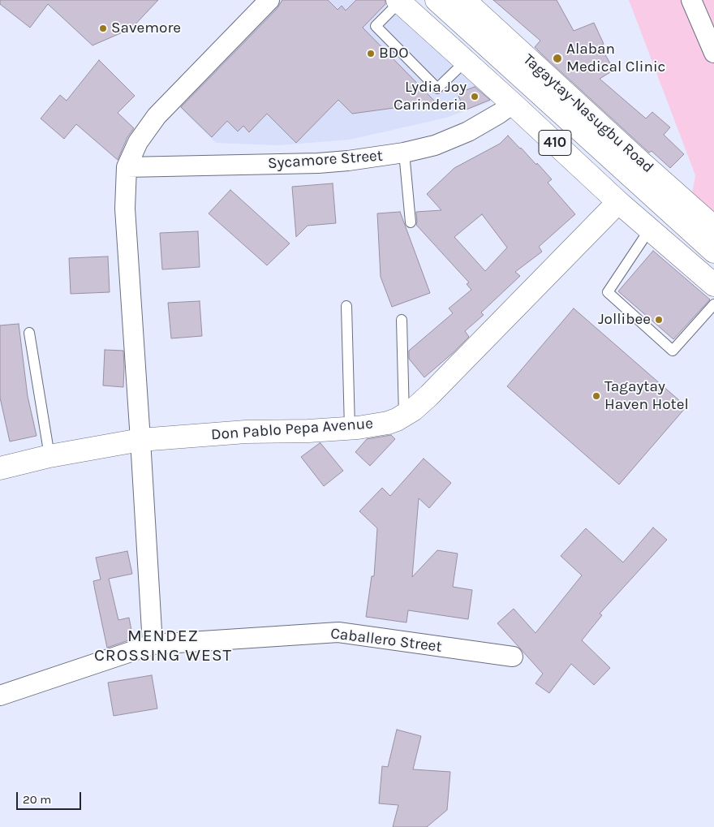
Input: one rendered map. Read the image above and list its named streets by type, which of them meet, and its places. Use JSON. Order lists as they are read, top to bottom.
{
  "streets": {
    "main road": ["Tagaytay-Nasugbu Road", "410", "Don Pablo Pepa Avenue"],
    "street": ["Sycamore Street", "Caballero Street"]
  },
  "crossings": [
    ["410", "Sycamore Street"],
    ["410", "Don Pablo Pepa Avenue"]
  ],
  "districts": ["MENDEZ CROSSING WEST"],
  "places": [
    "Savemore",
    "BDO",
    "Alaban Medical Clinic",
    "Lydia Joy Carinderia",
    "Jollibee",
    "Tagaytay Haven Hotel"
  ],
  "scale_bar": "20 m"
}
